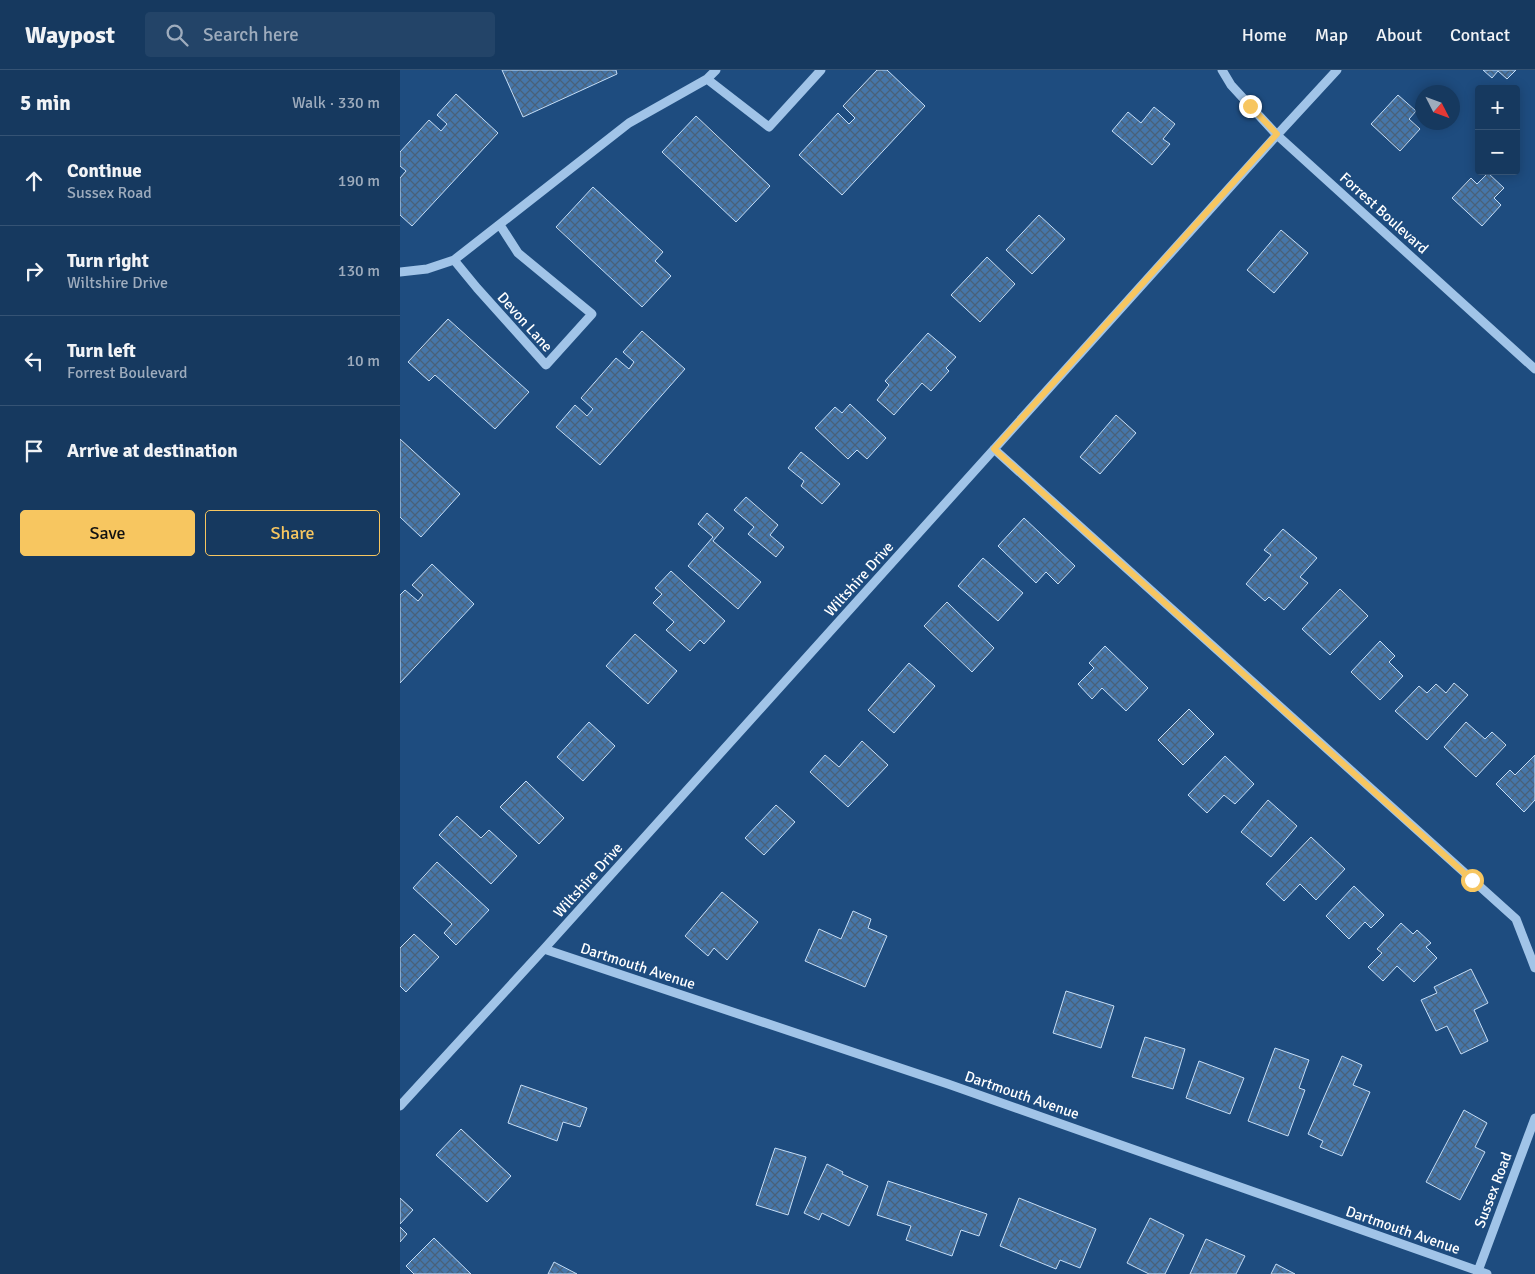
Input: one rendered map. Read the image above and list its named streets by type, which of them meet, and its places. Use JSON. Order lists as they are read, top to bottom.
{
  "streets": {
    "street": [
      "Forrest Boulevard",
      "Devon Lane",
      "Wiltshire Drive",
      "Dartmouth Avenue",
      "Sussex Road"
    ]
  },
  "crossings": [
    ["Forrest Boulevard", "Wiltshire Drive"],
    ["Wiltshire Drive", "Dartmouth Avenue"],
    ["Dartmouth Avenue", "Sussex Road"]
  ],
  "north": "bottom right",
  "page": {
    "header": "Waypost",
    "search": "Search here",
    "nav": [
      "Home",
      "Map",
      "About",
      "Contact"
    ],
    "heading": ["5 min", "Walk · 330 m"],
    "map_buttons": ["+", "−"],
    "list": [
      ["Continue", "Sussex Road", "190 m"],
      ["Turn right", "Wiltshire Drive", "130 m"],
      ["Turn left", "Forrest Boulevard", "10 m"],
      "Arrive at destination"
    ],
    "buttons": ["Save", "Share"]
  }
}
